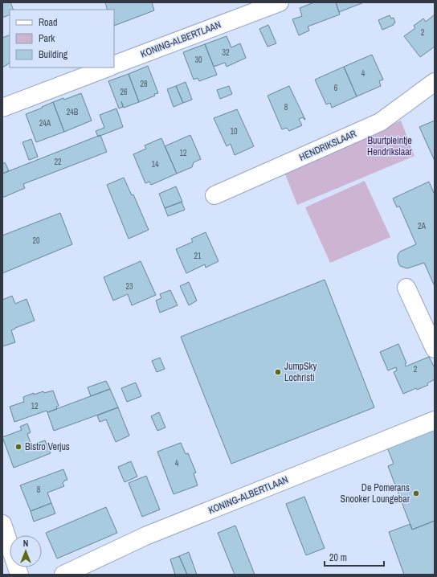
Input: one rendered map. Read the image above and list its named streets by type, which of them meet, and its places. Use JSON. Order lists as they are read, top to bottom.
{
  "streets": {
    "street": ["KONING-ALBERTLAAN", "HENDRIKSLAAR"]
  },
  "parks": ["Buurtpleintje Hendrikslaar"],
  "places": ["JumpSky Lochristi", "Bistro Verjus", "De Pomerans Snooker Loungebar"],
  "house_numbers": [
    "2",
    "32",
    "30",
    "4",
    "28",
    "6",
    "26",
    "8",
    "24B",
    "24A",
    "10",
    "12",
    "22",
    "14",
    "2A",
    "20",
    "21",
    "23",
    "2",
    "12",
    "4",
    "8"
  ],
  "legend": ["Road", "Park", "Building"],
  "scale_bar": "20 m",
  "north": "top"
}
